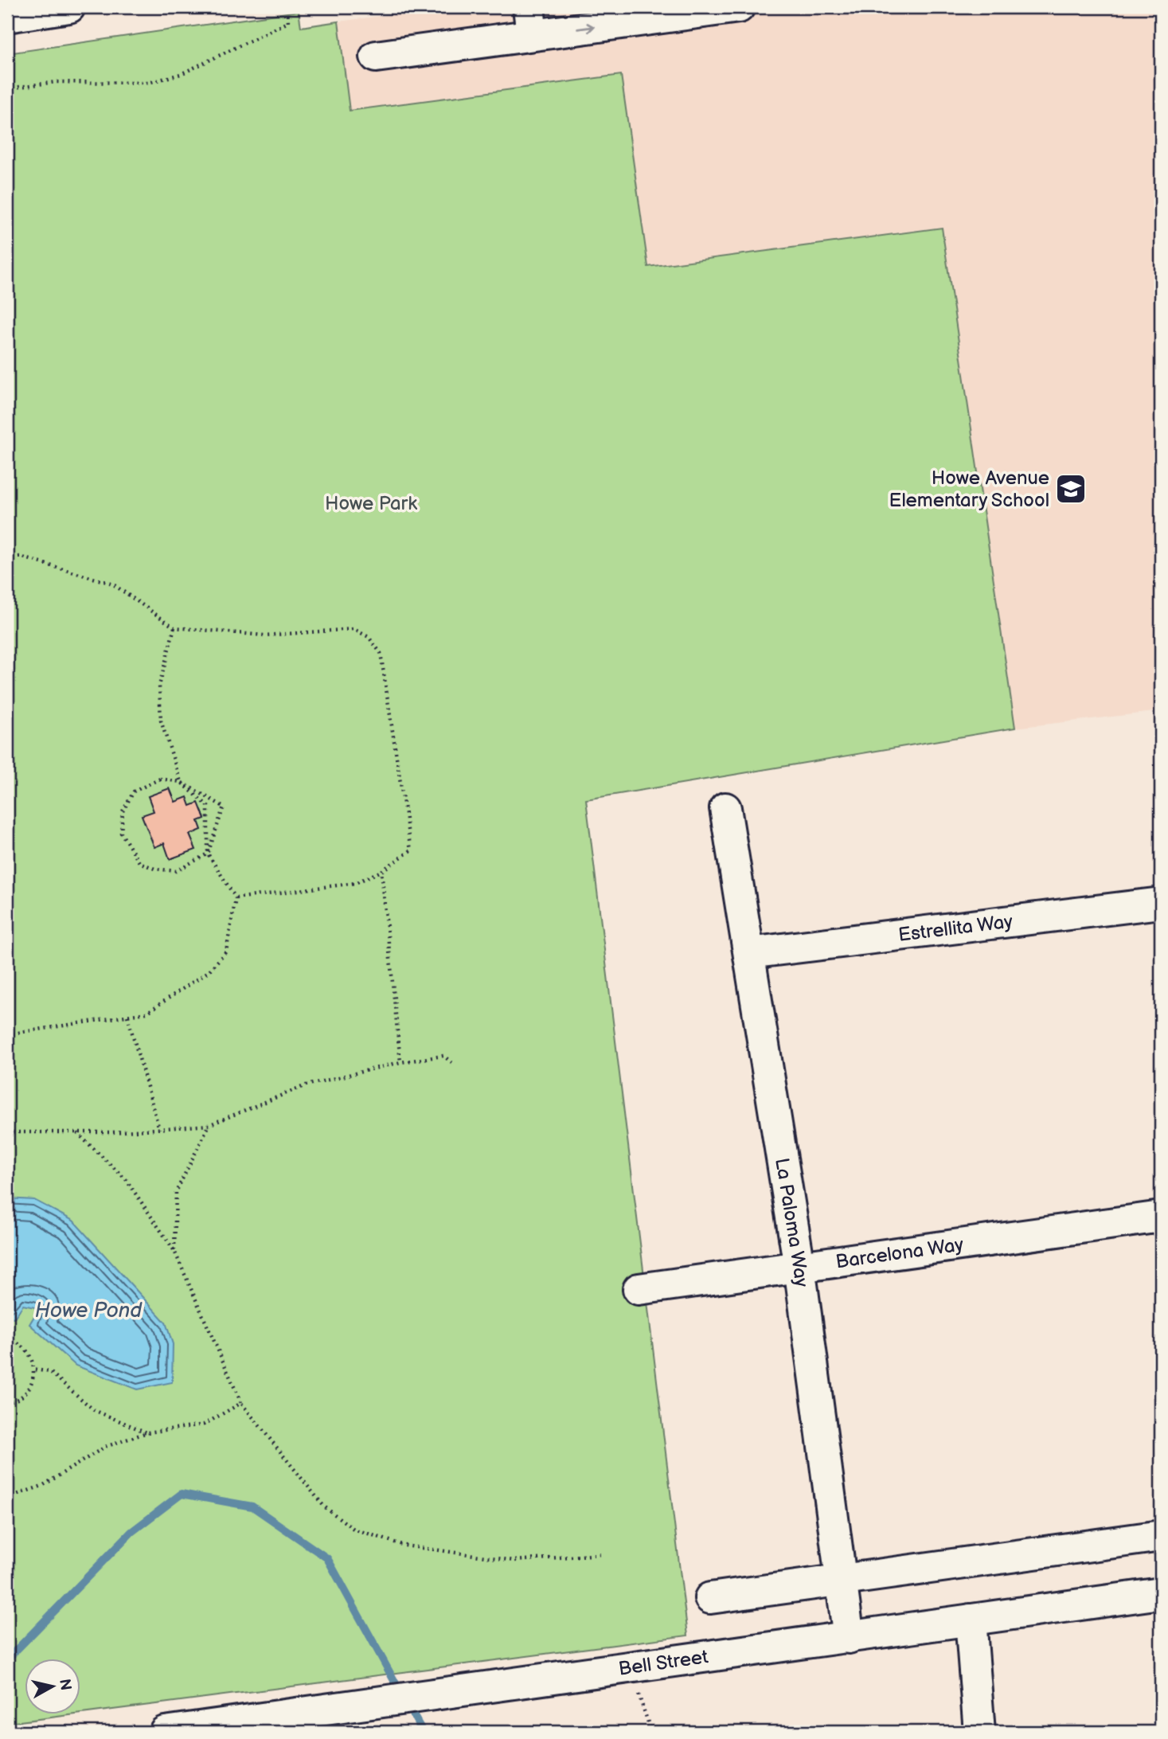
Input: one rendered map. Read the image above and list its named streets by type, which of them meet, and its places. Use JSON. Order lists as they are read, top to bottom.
{
  "streets": {
    "street": [
      "Estrellita Way",
      "La Paloma Way",
      "Barcelona Way",
      "Bell Street"
    ]
  },
  "crossings": [
    ["Estrellita Way", "La Paloma Way"],
    ["La Paloma Way", "Barcelona Way"],
    ["La Paloma Way", "Bell Street"]
  ],
  "water": ["Howe Pond"],
  "parks": ["Howe Park"],
  "places": {
    "school or university": ["Howe Avenue Elementary School"]
  },
  "north": "right"
}
